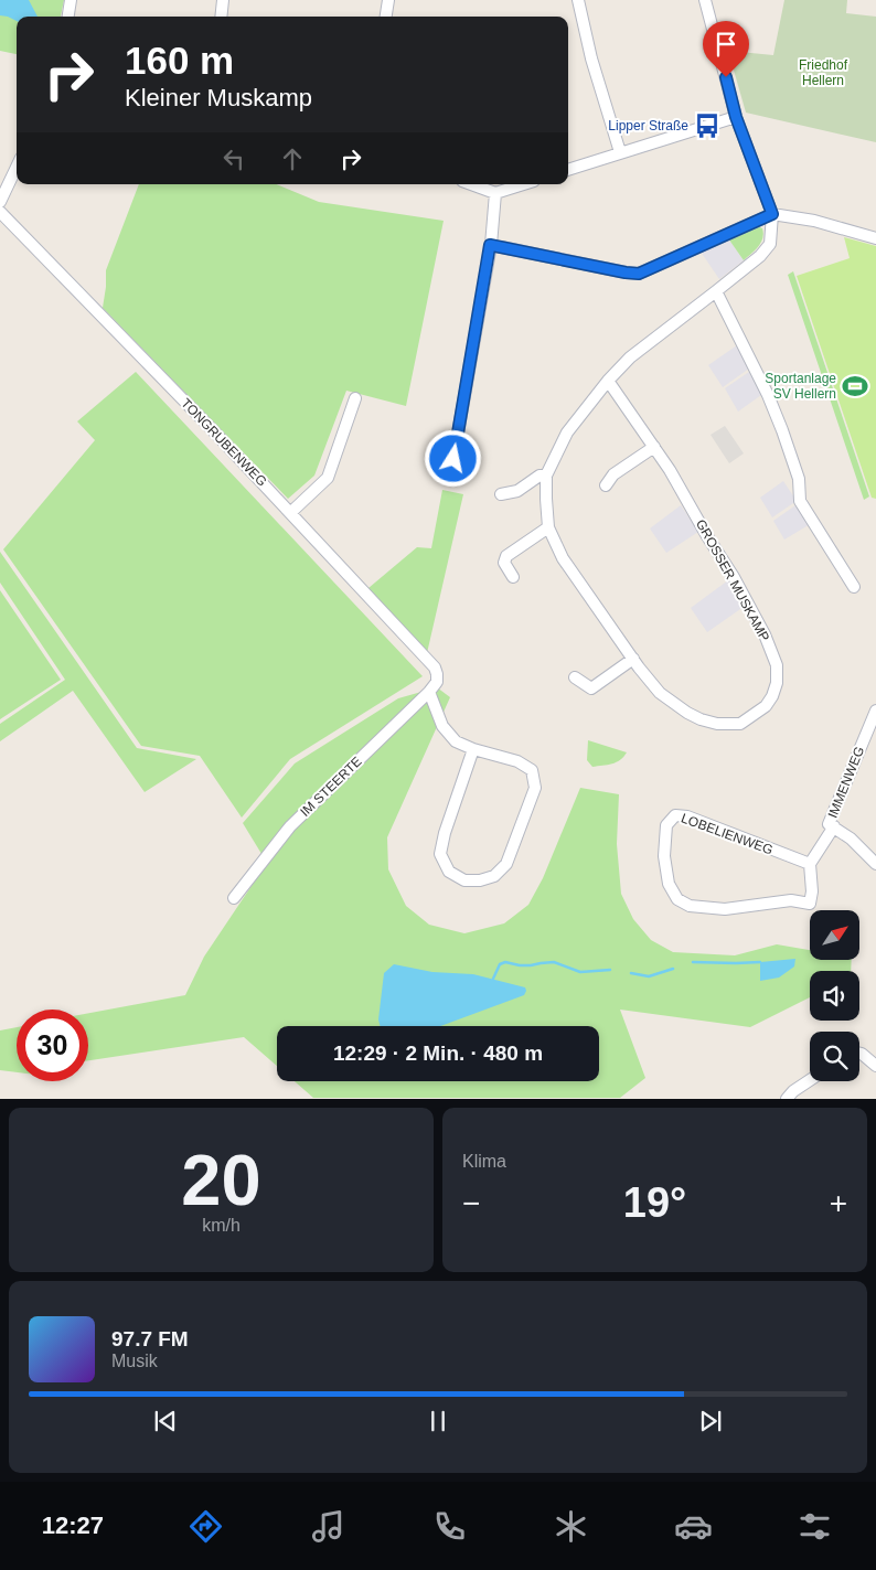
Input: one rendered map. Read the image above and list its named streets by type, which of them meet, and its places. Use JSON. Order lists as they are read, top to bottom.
{
  "streets": {
    "street": [
      "TONGRUBENWEG",
      "GROSSER MUSKAMP",
      "IMMENWEG",
      "IM STEERTE",
      "LOBELIENWEG"
    ]
  },
  "crossings": [
    ["TONGRUBENWEG", "IM STEERTE"]
  ],
  "parks": ["Friedhof Hellern"],
  "places": {
    "bus stop": ["Lipper Straße"],
    "sports": ["Sportanlage SV Hellern"]
  },
  "north": "top right",
  "page": {
    "turn": ["160 m", "Kleiner Muskamp"],
    "limit": "30",
    "trip": "12:29 · 2 Min. · 480 m",
    "tile": [
      ["20", "km/h"],
      "Klima"
    ],
    "heat": ["−", "19°", "+"],
    "song": ["97.7 FM", "Musik"],
    "tabs": "12:27"
  }
}
